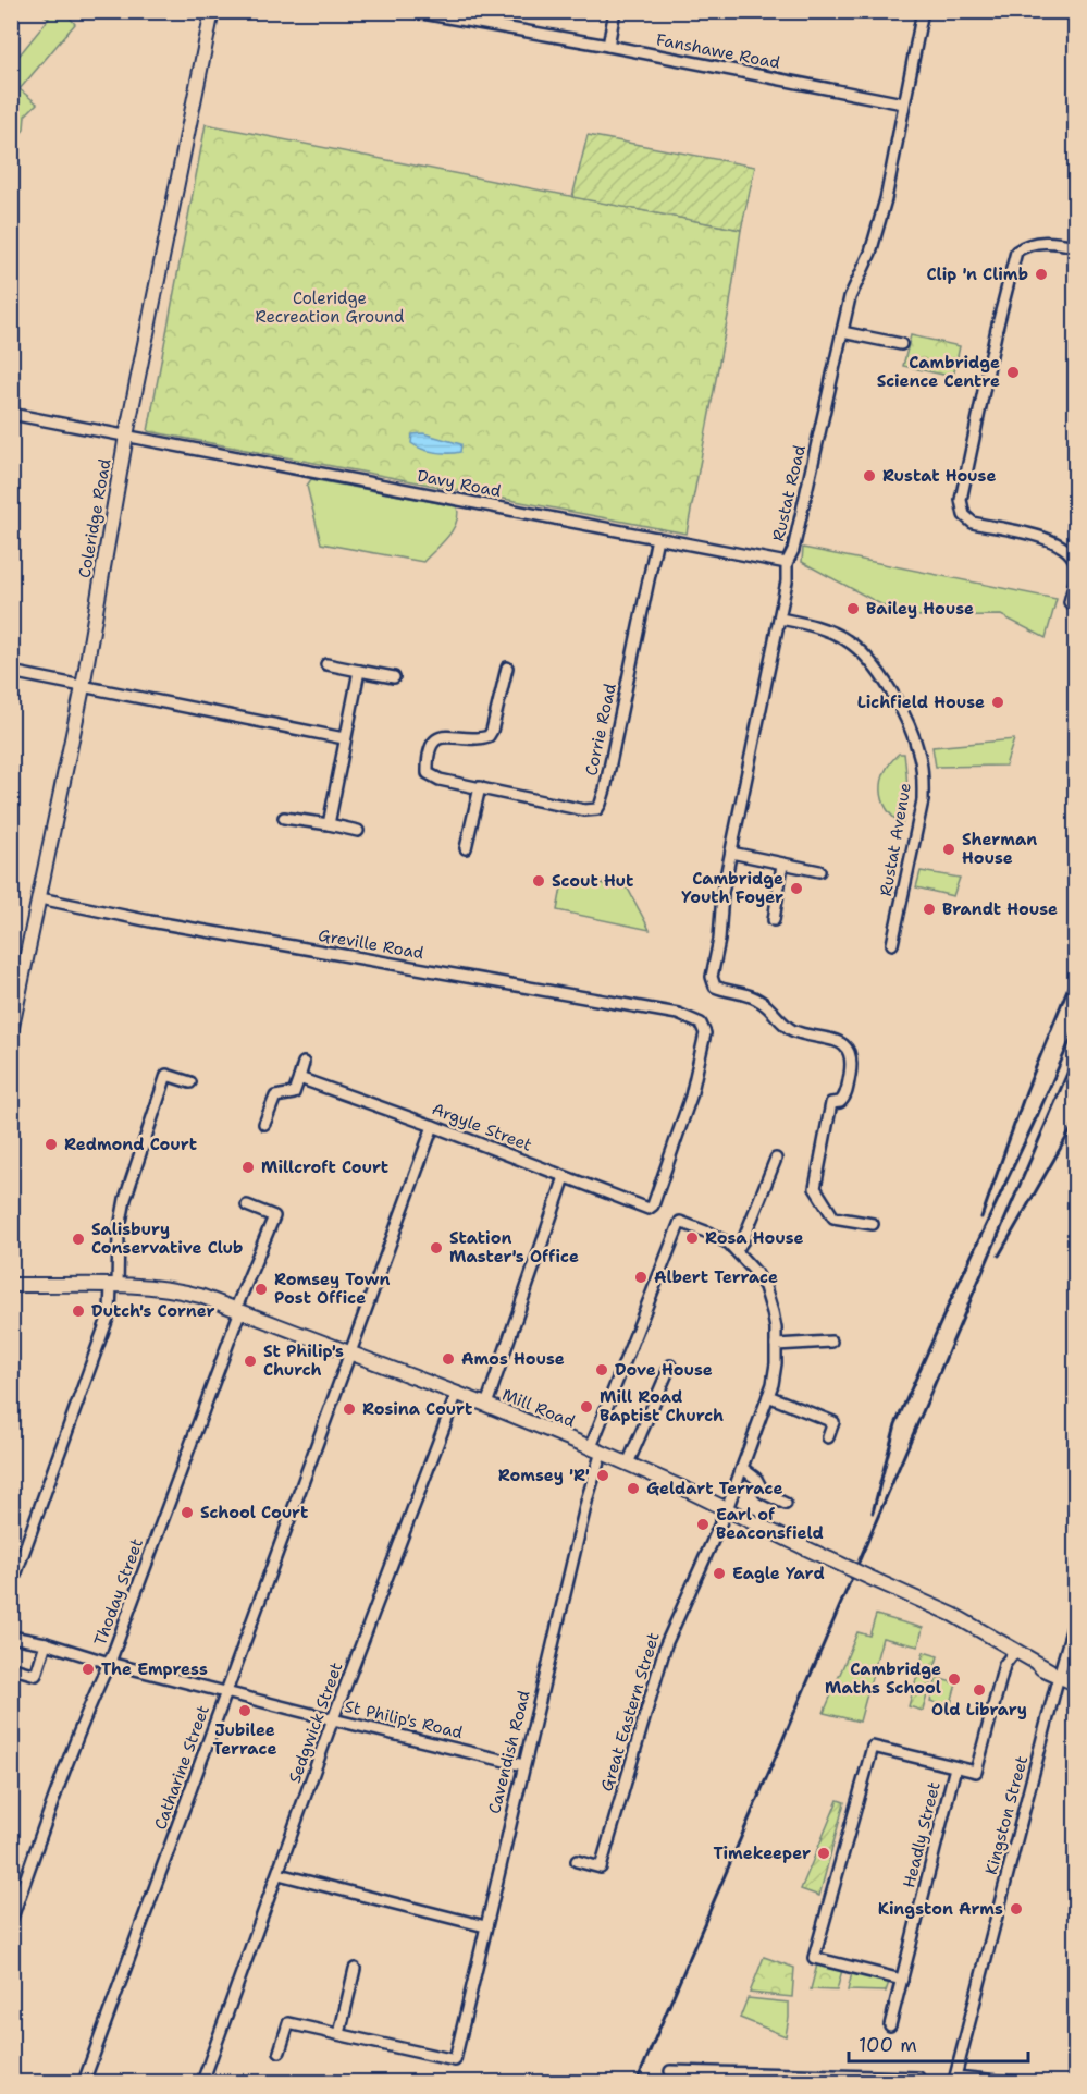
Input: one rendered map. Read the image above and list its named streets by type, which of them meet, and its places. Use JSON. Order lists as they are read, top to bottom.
{
  "streets": {
    "street": [
      "Fanshawe Road",
      "Davy Road",
      "Rustat Road",
      "Coleridge Road",
      "Corrie Road",
      "Rustat Avenue",
      "Greville Road",
      "Argyle Street",
      "Mill Road",
      "Thoday Street",
      "Great Eastern Street",
      "St Philip's Road",
      "Sedgwick Street",
      "Cavendish Road",
      "Catharine Street",
      "Kingston Street",
      "Headly Street"
    ]
  },
  "crossings": [
    ["Fanshawe Road", "Rustat Road"],
    ["Davy Road", "Rustat Road"],
    ["Davy Road", "Coleridge Road"],
    ["Davy Road", "Corrie Road"],
    ["Rustat Road", "Rustat Avenue"],
    ["Coleridge Road", "Greville Road"],
    ["Greville Road", "Argyle Street"],
    ["Argyle Street", "Catharine Street"],
    ["Mill Road", "Thoday Street"],
    ["Mill Road", "Great Eastern Street"],
    ["Mill Road", "Sedgwick Street"],
    ["Mill Road", "Cavendish Road"],
    ["Mill Road", "Catharine Street"],
    ["Mill Road", "Kingston Street"],
    ["Mill Road", "Headly Street"],
    ["Thoday Street", "St Philip's Road"],
    ["St Philip's Road", "Sedgwick Street"],
    ["St Philip's Road", "Cavendish Road"],
    ["St Philip's Road", "Catharine Street"]
  ],
  "parks": ["Coleridge Recreation Ground"],
  "places": [
    "Clip 'n Climb",
    "Cambridge Science Centre",
    "Rustat House",
    "Bailey House",
    "Lichfield House",
    "Sherman House",
    "Scout Hut",
    "Cambridge Youth Foyer",
    "Brandt House",
    "Redmond Court",
    "Millcroft Court",
    "Rosa House",
    "Salisbury Conservative Club",
    "Station Master's Office",
    "Albert Terrace",
    "Romsey Town Post Office",
    "Dutch's Corner",
    "Amos House",
    "St Philip's Church",
    "Dove House",
    "Mill Road Baptist Church",
    "Rosina Court",
    "Romsey 'R'",
    "Geldart Terrace",
    "School Court",
    "Earl of Beaconsfield",
    "Eagle Yard",
    "The Empress",
    "Cambridge Maths School",
    "Old Library",
    "Jubilee Terrace",
    "Timekeeper",
    "Kingston Arms"
  ],
  "scale_bar": "100 m"
}
